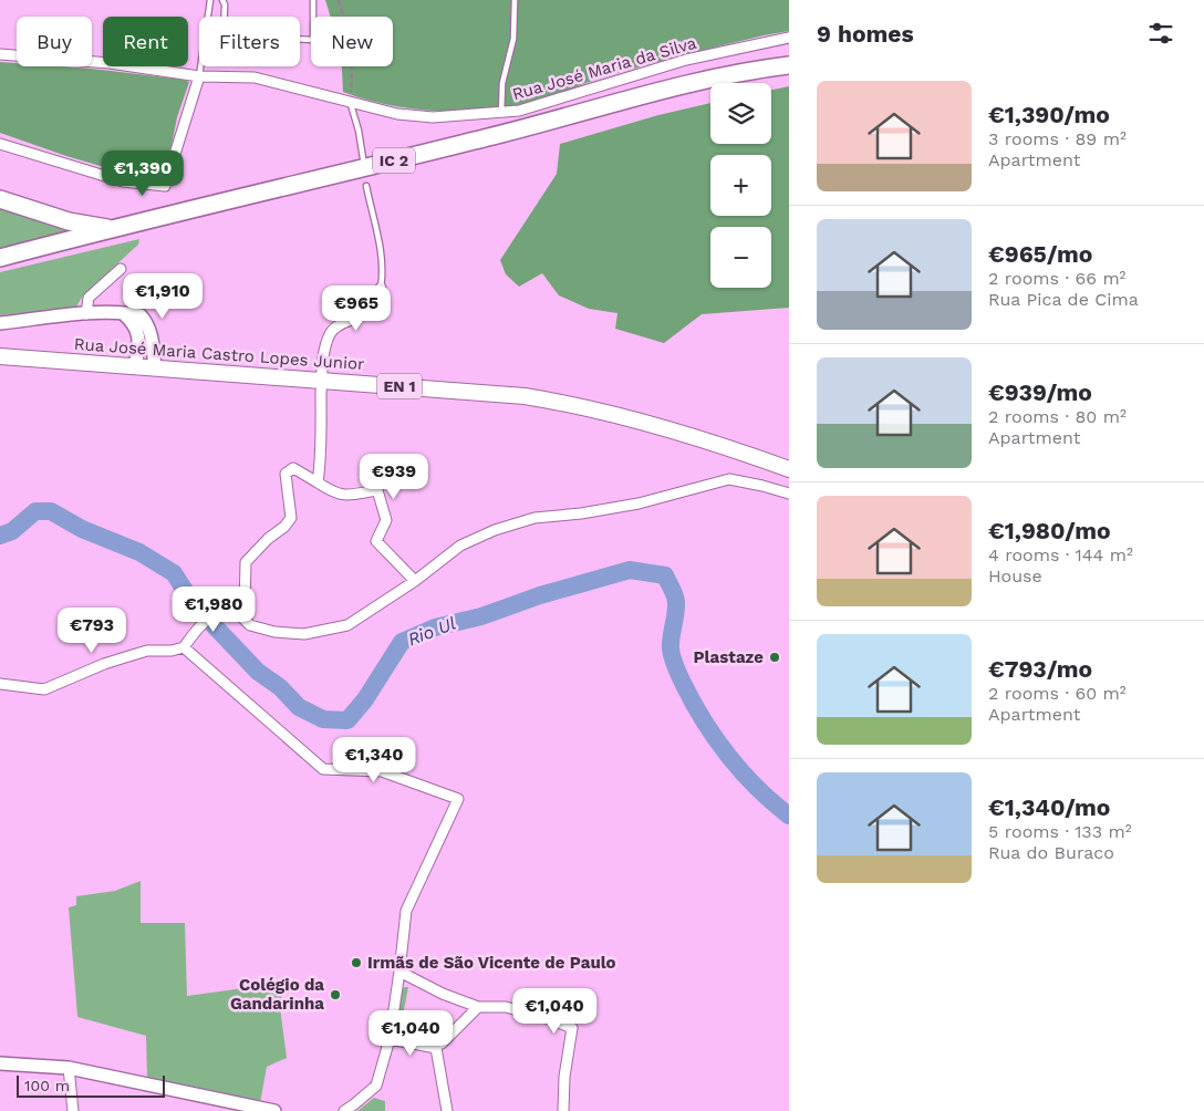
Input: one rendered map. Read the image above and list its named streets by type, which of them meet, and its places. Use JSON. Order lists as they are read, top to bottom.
{
  "streets": {
    "highway": ["IC 2"],
    "main road": ["Rua José Maria Castro Lopes Junior", "EN 1"],
    "street": ["Rua José Maria da Silva"]
  },
  "water": ["Rio Ul"],
  "places": ["Plastaze", "Irmãs de São Vicente de Paulo", "Colégio da Gandarinha"],
  "scale_bar": "100 m",
  "page": {
    "heading": "9 homes",
    "chip": [
      "Buy",
      "Rent",
      "Filters",
      "New"
    ],
    "list": [
      {
        "name": "€1,390/mo",
        "note": "3 rooms · 89 m² · Apartment"
      },
      {
        "name": "€965/mo",
        "note": "2 rooms · 66 m² · Rua Pica de Cima"
      },
      {
        "name": "€939/mo",
        "note": "2 rooms · 80 m² · Apartment"
      },
      {
        "name": "€1,980/mo",
        "note": "4 rooms · 144 m² · House"
      },
      {
        "name": "€793/mo",
        "note": "2 rooms · 60 m² · Apartment"
      },
      {
        "name": "€1,340/mo",
        "note": "5 rooms · 133 m² · Rua do Buraco"
      }
    ],
    "map_buttons": ["+", "−"],
    "price": [
      "€1,390",
      "€1,910",
      "€965",
      "€939",
      "€1,980",
      "€793",
      "€1,340",
      "€1,040",
      "€1,040"
    ],
    "scale": "100 m"
  }
}
